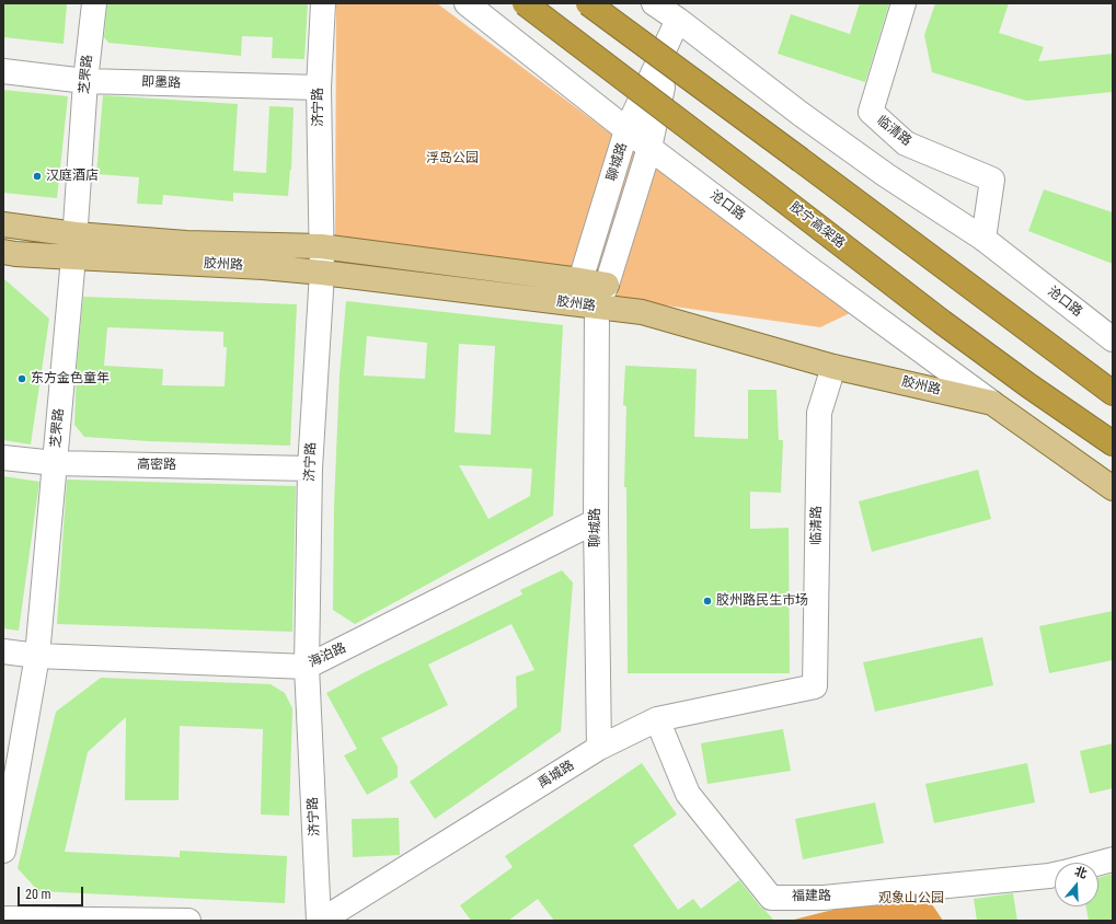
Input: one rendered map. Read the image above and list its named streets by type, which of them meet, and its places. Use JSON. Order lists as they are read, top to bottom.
{
  "streets": {
    "highway": ["胶宁高架路"],
    "main road": ["胶州路"],
    "street": [
      "芝罘路",
      "即墨路",
      "济宁路",
      "临清路",
      "聊城路",
      "沧口路",
      "高密路",
      "海泊路",
      "禹城路",
      "福建路"
    ]
  },
  "crossings": [
    ["芝罘路", "即墨路"],
    ["芝罘路", "胶州路"],
    ["芝罘路", "高密路"],
    ["芝罘路", "海泊路"],
    ["即墨路", "济宁路"],
    ["济宁路", "胶州路"],
    ["济宁路", "高密路"],
    ["济宁路", "海泊路"],
    ["济宁路", "禹城路"],
    ["临清路", "沧口路"],
    ["临清路", "胶州路"],
    ["临清路", "禹城路"],
    ["聊城路", "沧口路"],
    ["聊城路", "胶州路"],
    ["聊城路", "海泊路"],
    ["聊城路", "禹城路"],
    ["沧口路", "胶州路"],
    ["禹城路", "福建路"]
  ],
  "parks": ["浮岛公园", "观象山公园"],
  "places": ["汉庭酒店", "东方金色童年", "胶州路民生市场"],
  "scale_bar": "20 m",
  "north": "top"
}
